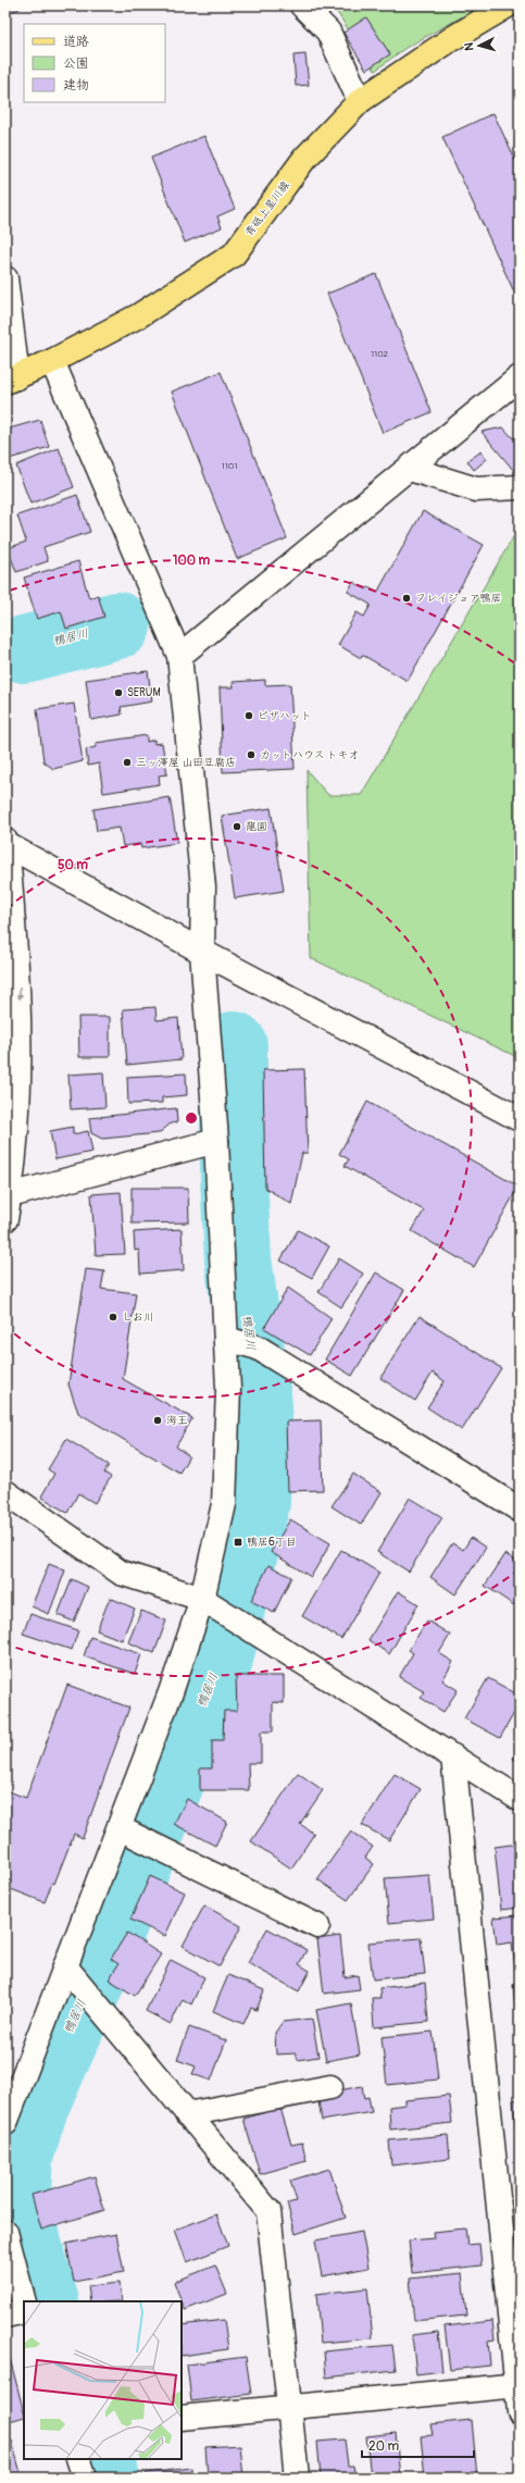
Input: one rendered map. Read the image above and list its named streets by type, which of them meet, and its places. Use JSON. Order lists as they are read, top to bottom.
{
  "streets": {
    "main road": ["青砥上星川線"]
  },
  "water": ["鴨居川"],
  "places": {
    "other": [
      "フレイジョア鴨居",
      "SERUM",
      "ピザハット",
      "カットハウス トキオ",
      "三ッ澤屋 山田豆腐店",
      "龍園",
      "しお川",
      "海王"
    ],
    "transit": ["鴨居6丁目"]
  },
  "house_numbers": ["1102", "1101"],
  "legend": ["道路", "公園", "建物"],
  "scale_bar": "20 m",
  "north": "left",
  "rings": ["100 m", "50 m"]
}
